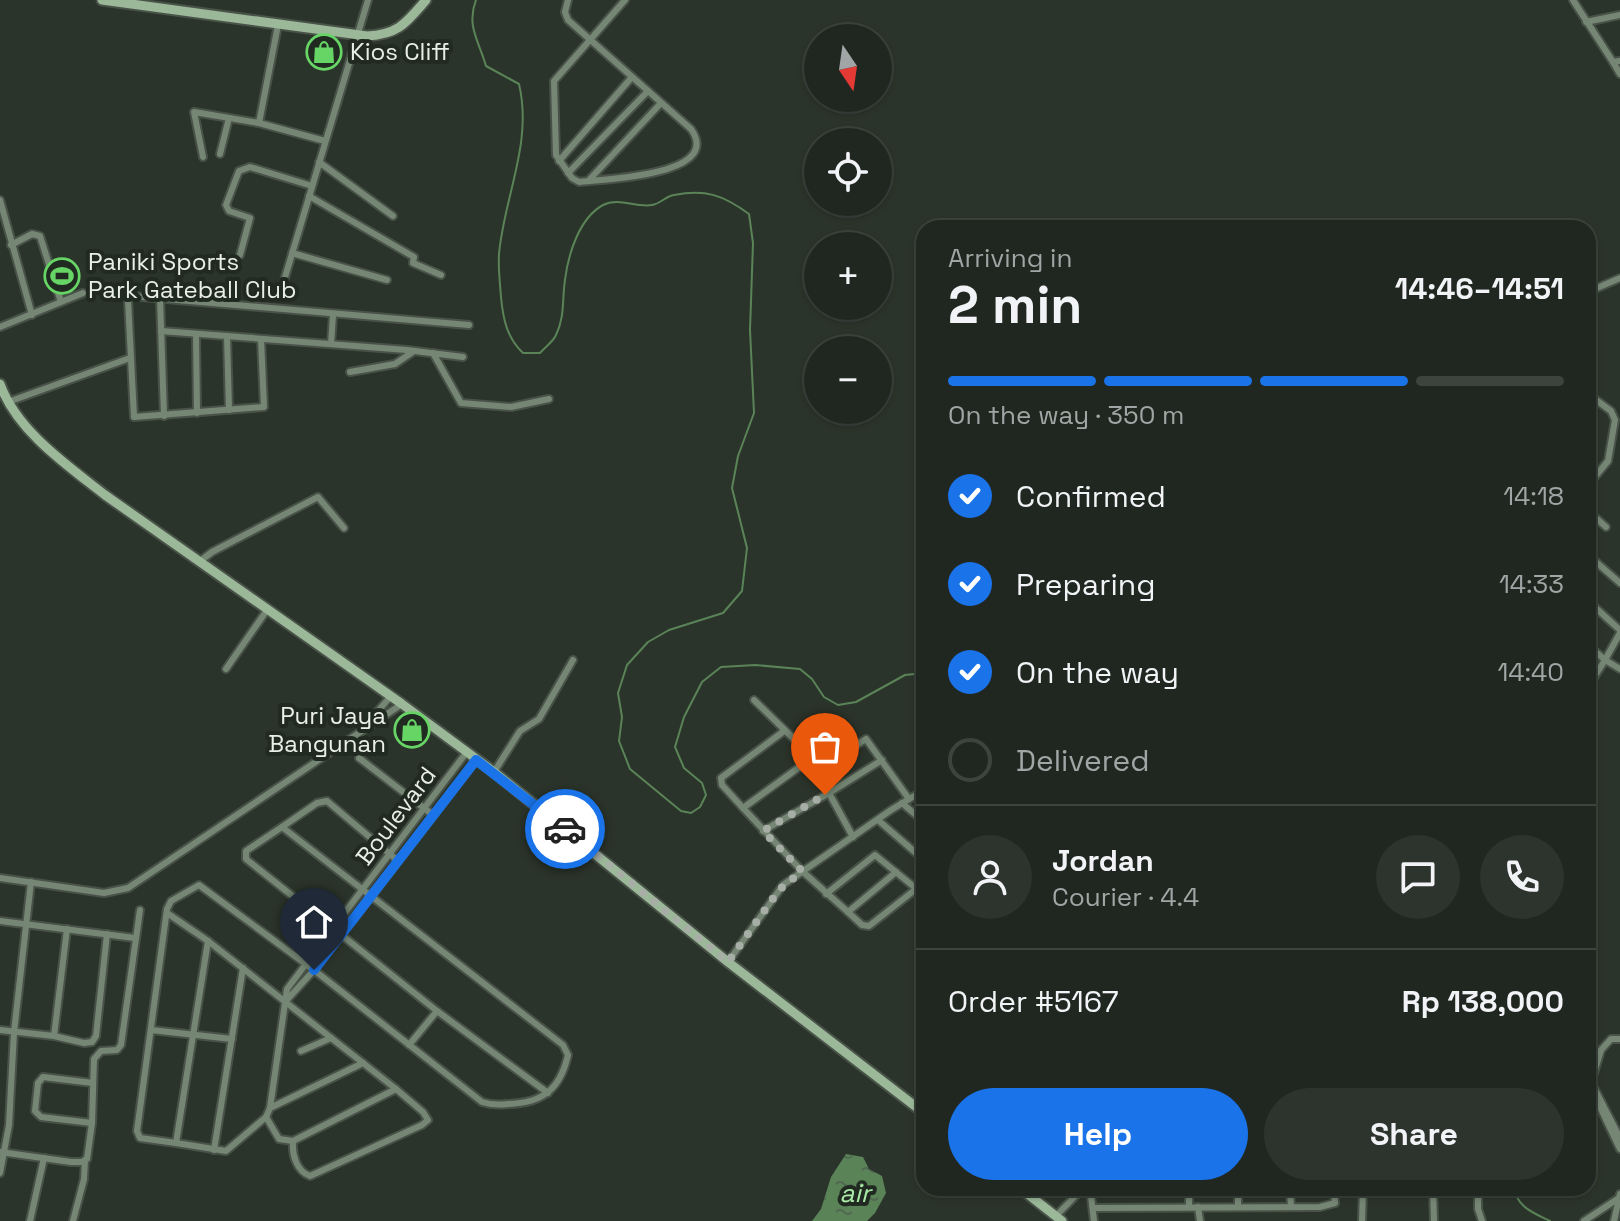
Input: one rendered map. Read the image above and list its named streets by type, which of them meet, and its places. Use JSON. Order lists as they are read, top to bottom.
{
  "streets": {
    "street": ["Boulevard"]
  },
  "water": ["air"],
  "places": {
    "shop": ["Kios Cliff", "Puri Jaya Bangunan"],
    "sports": ["Paniki Sports Park Gateball Club"]
  },
  "north": "bottom",
  "page": {
    "map_buttons": ["+", "−"],
    "heading": ["2 min", "Arriving in", "14:46–14:51"],
    "panel": [
      "Jordan",
      "Courier · 4.4",
      "Order #5167",
      "Rp 138,000"
    ],
    "bar": "On the way · 350 m",
    "list": [
      ["Confirmed", "14:18"],
      ["Preparing", "14:33"],
      ["On the way", "14:40"],
      "Delivered"
    ],
    "buttons": ["Help", "Share"]
  }
}
